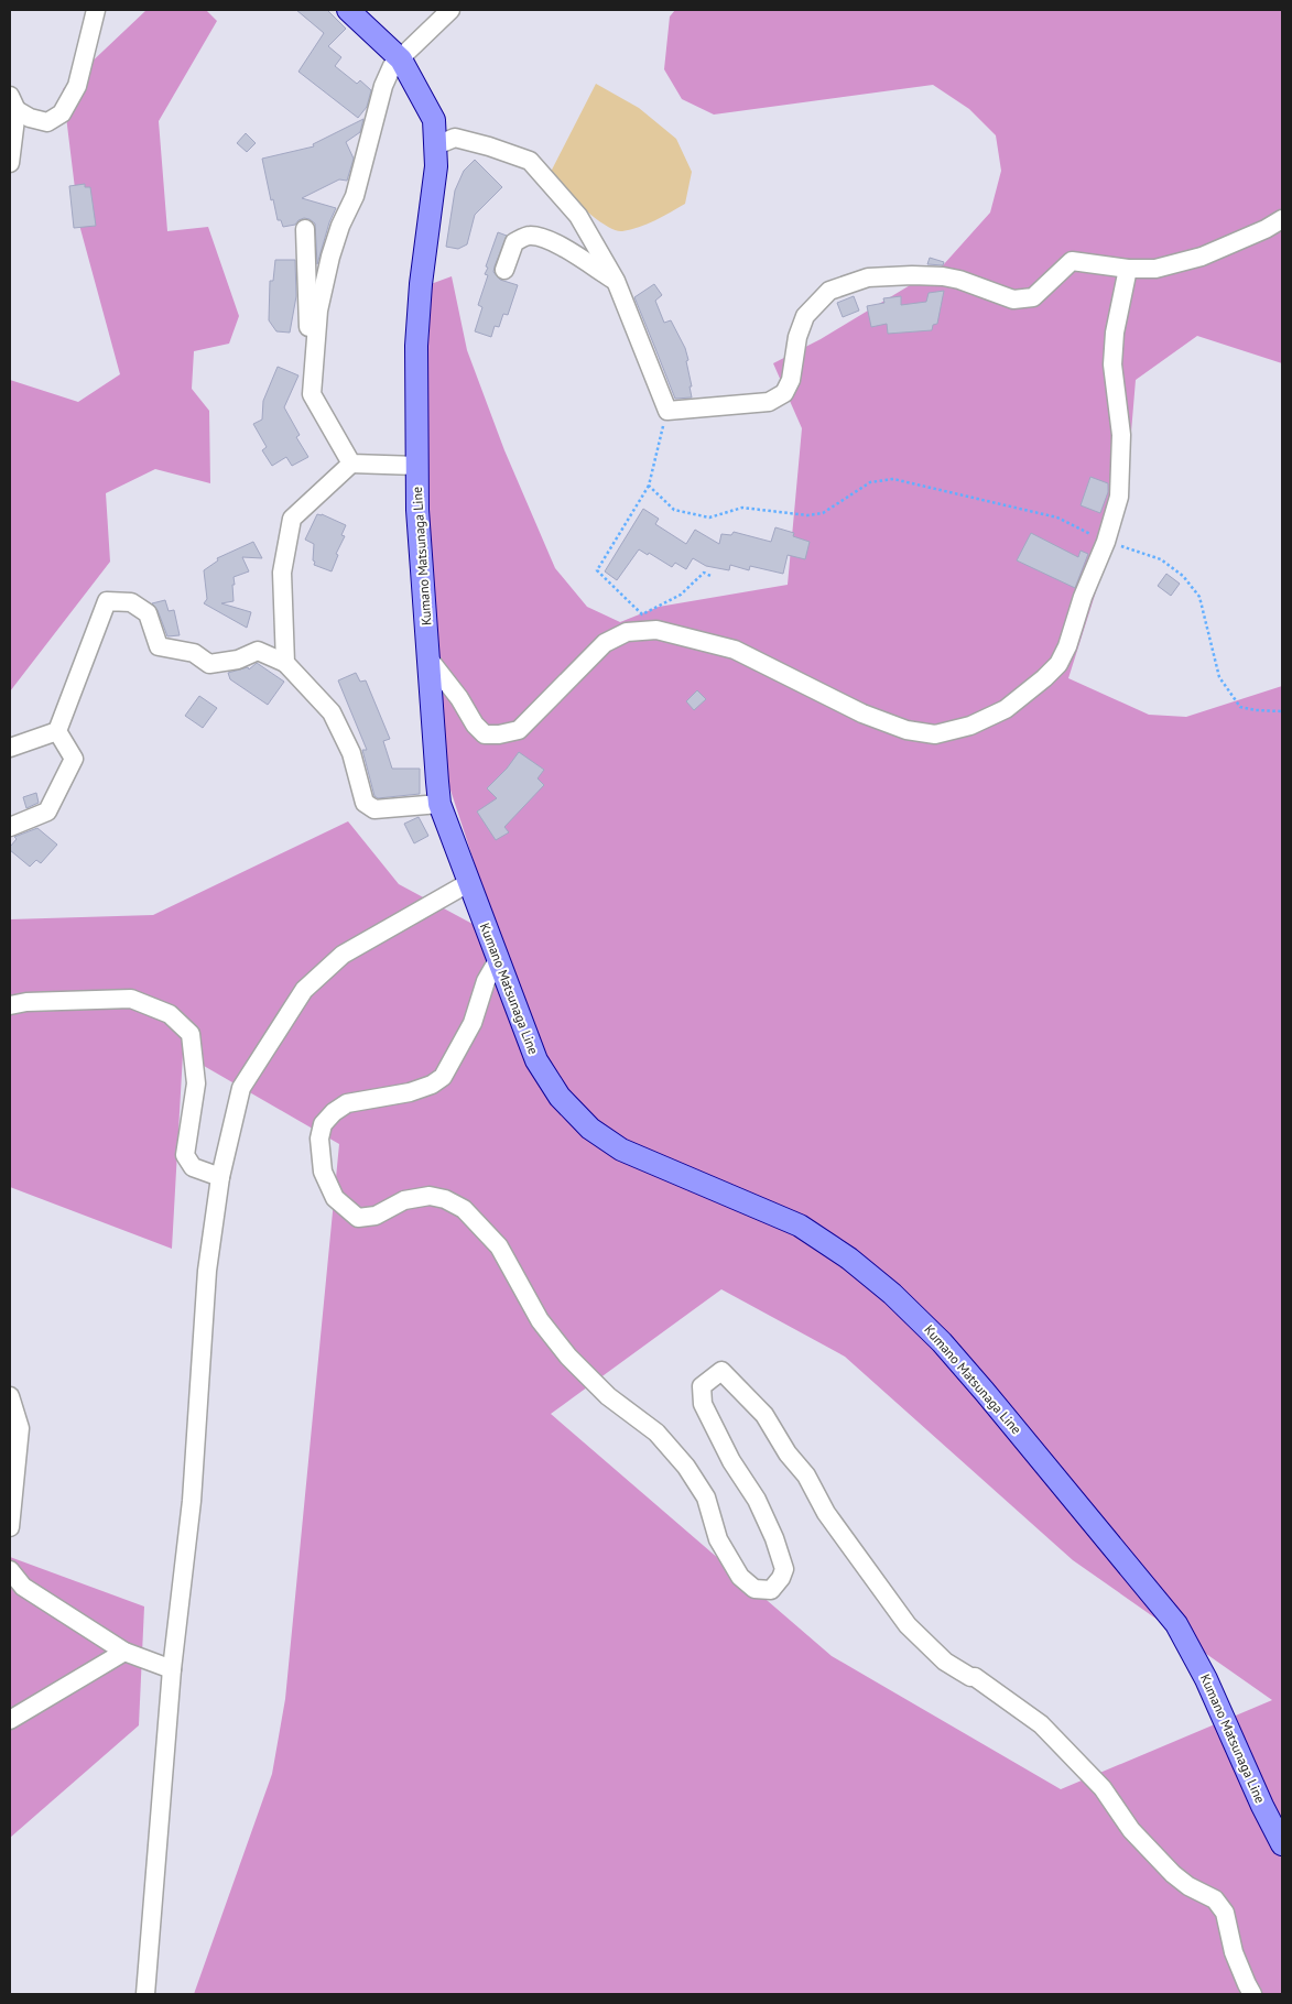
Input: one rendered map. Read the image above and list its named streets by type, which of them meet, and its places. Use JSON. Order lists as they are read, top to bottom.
{
  "streets": {
    "main road": ["Kumano Matsunaga Line"]
  }
}
